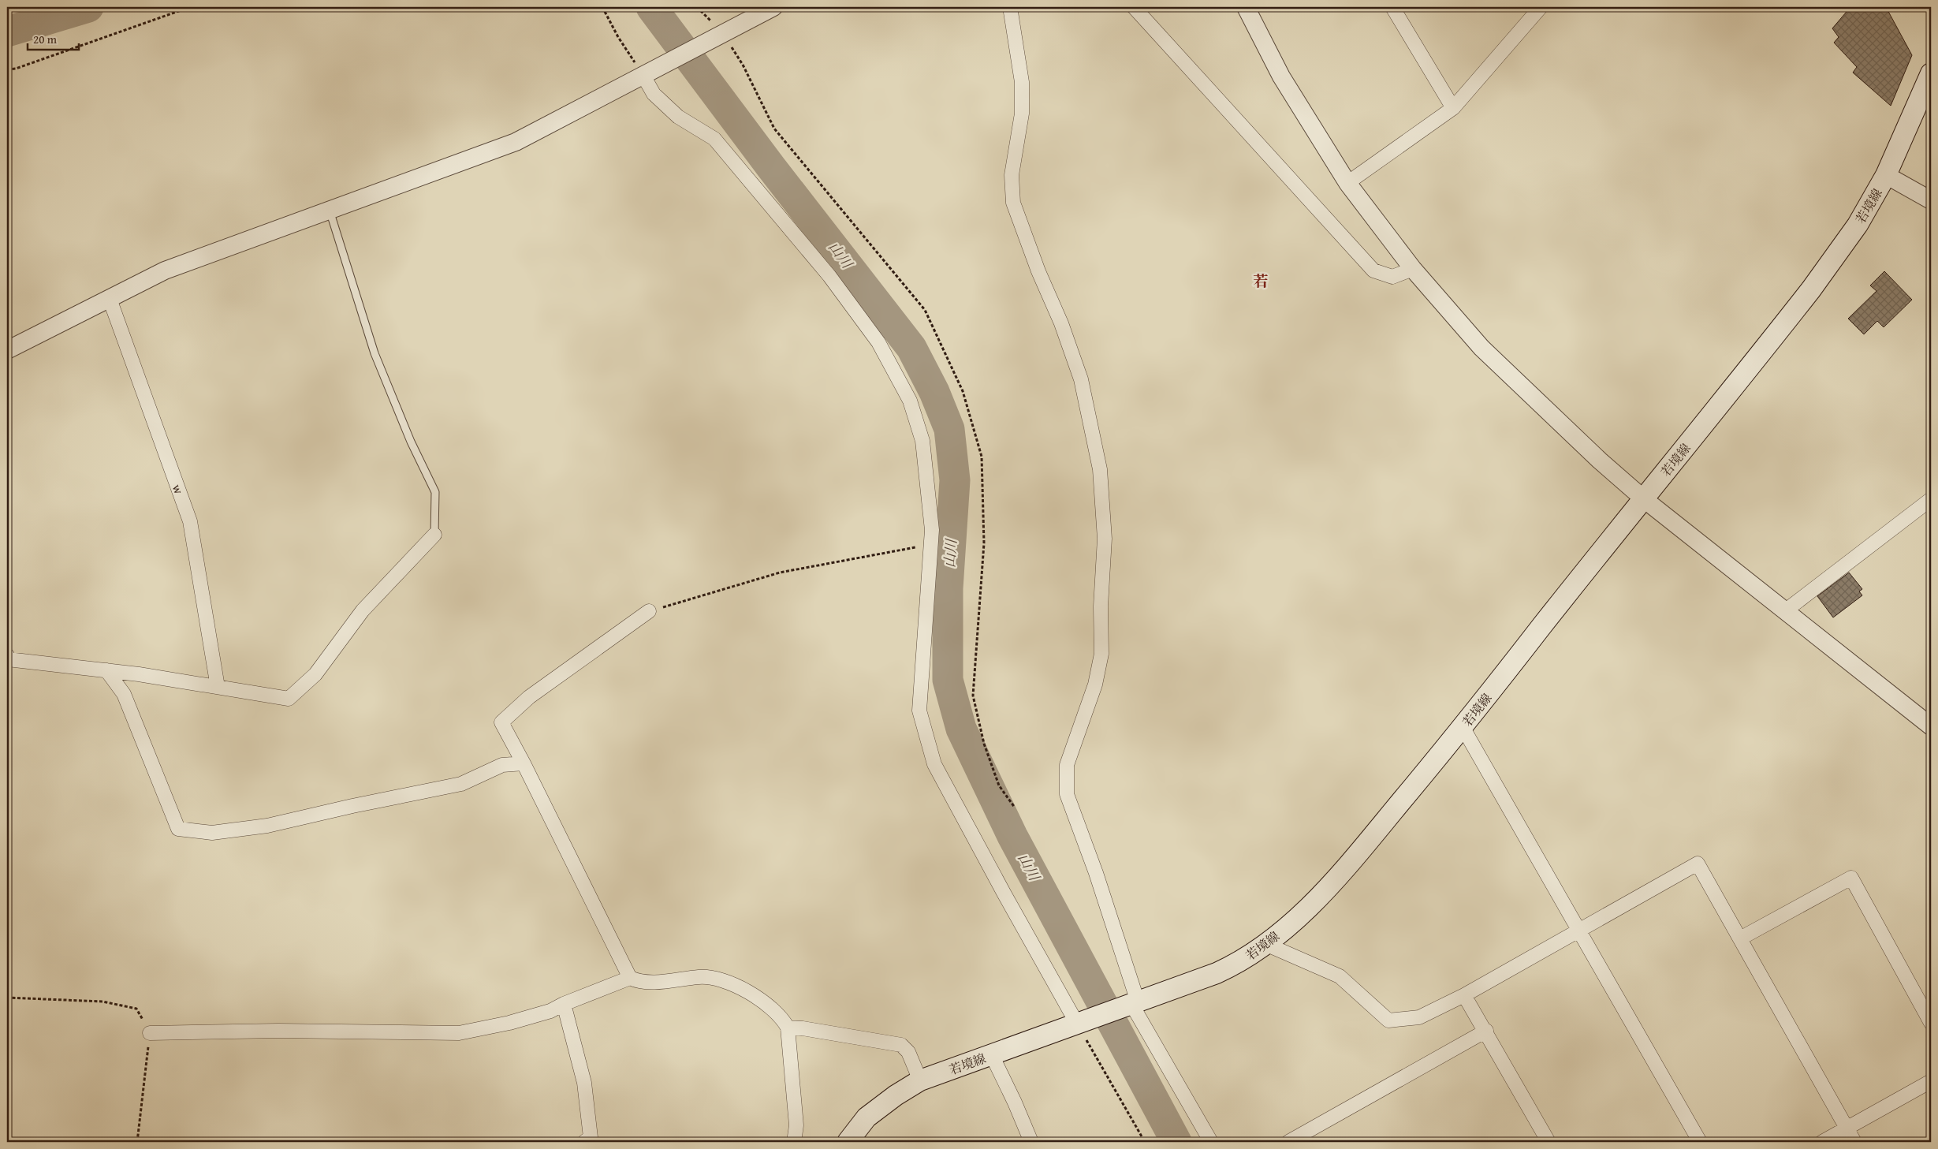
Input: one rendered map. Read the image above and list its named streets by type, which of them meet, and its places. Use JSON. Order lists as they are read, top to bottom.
{
  "streets": {
    "main road": ["若境線"],
    "street": ["w"]
  },
  "districts": ["若"],
  "water": ["山川"],
  "scale_bar": "20 m"
}
